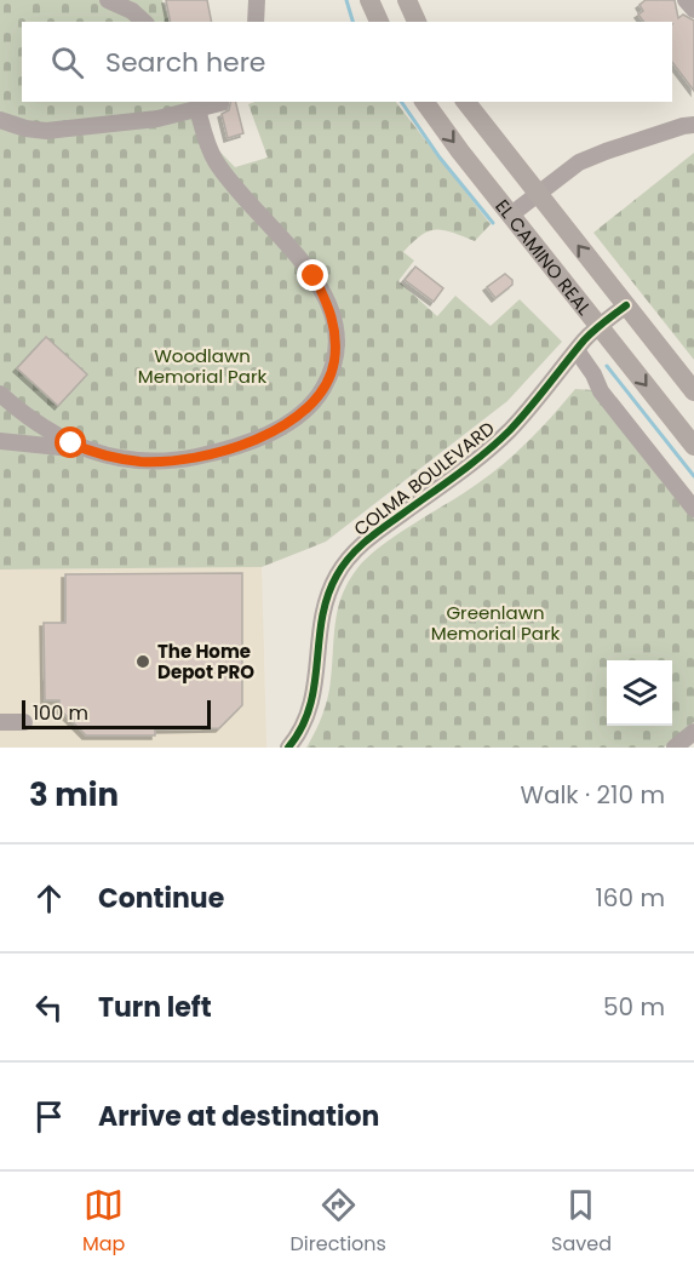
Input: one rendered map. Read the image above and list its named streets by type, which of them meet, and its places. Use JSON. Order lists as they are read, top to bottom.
{
  "streets": {
    "main road": ["EL CAMINO REAL"],
    "street": ["COLMA BOULEVARD"]
  },
  "crossings": [
    ["EL CAMINO REAL", "COLMA BOULEVARD"]
  ],
  "parks": ["Woodlawn Memorial Park", "Greenlawn Memorial Park"],
  "places": ["The Home Depot PRO"],
  "scale_bar": "100 m",
  "page": {
    "search": "Search here",
    "scale": "100 m",
    "heading": ["3 min", "Walk · 210 m"],
    "list": [
      ["Continue", "160 m"],
      ["Turn left", "50 m"],
      "Arrive at destination"
    ],
    "nav": ["Map", "Directions", "Saved"]
  }
}
